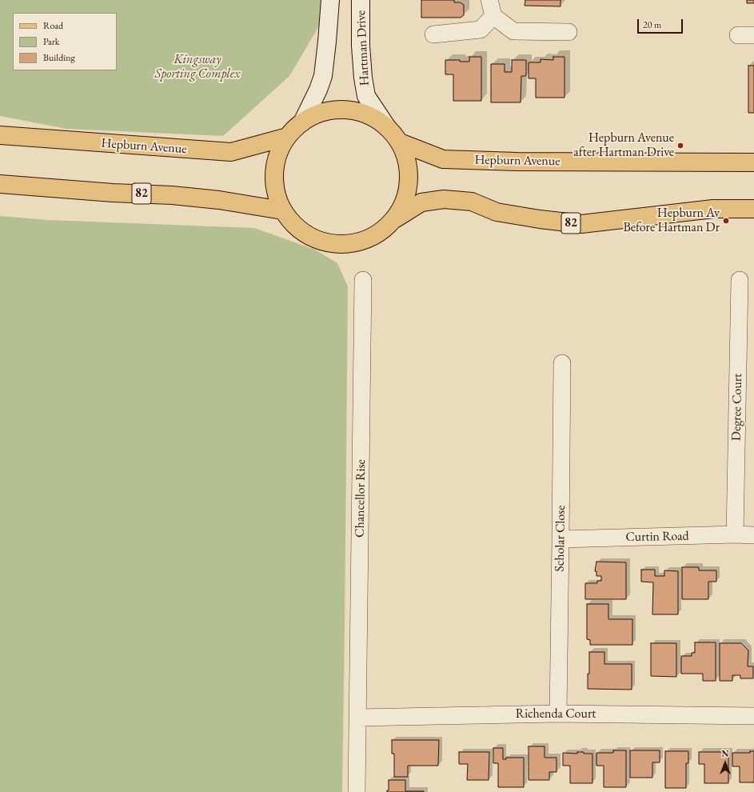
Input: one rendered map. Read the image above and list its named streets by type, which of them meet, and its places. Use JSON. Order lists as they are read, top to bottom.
{
  "streets": {
    "main road": ["Hartman Drive", "Hepburn Avenue", "82"],
    "street": [
      "Degree Court",
      "Chancellor Rise",
      "Curtin Road",
      "Scholar Close",
      "Richenda Court"
    ]
  },
  "crossings": [
    ["Hartman Drive", "82"],
    ["Hepburn Avenue", "82"],
    ["Degree Court", "Curtin Road"],
    ["Chancellor Rise", "Richenda Court"],
    ["Curtin Road", "Scholar Close"],
    ["Scholar Close", "Richenda Court"]
  ],
  "parks": ["Kingsway Sporting Complex"],
  "places": ["Hepburn Avenue after Hartman Drive", "Hepburn Av Before Hartman Dr"],
  "legend": ["Road", "Park", "Building"],
  "scale_bar": "20 m",
  "north": "top"
}
